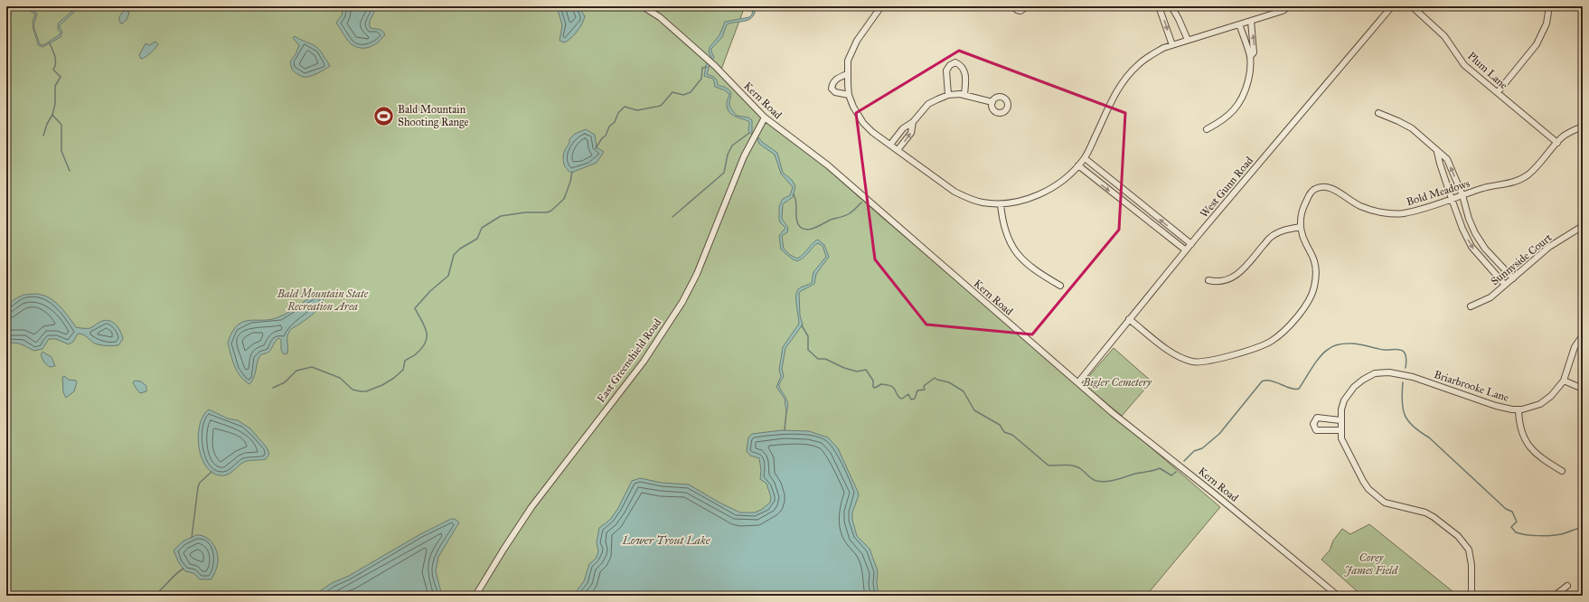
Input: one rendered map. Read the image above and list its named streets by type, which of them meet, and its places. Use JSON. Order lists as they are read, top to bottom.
{
  "streets": {
    "street": [
      "Plum Lane",
      "Kern Road",
      "West Gunn Road",
      "Bold Meadows",
      "Sunnyside Court",
      "East Greenshield Road",
      "Briarbrooke Lane"
    ]
  },
  "crossings": [
    ["Plum Lane", "Bold Meadows"],
    ["Kern Road", "West Gunn Road"],
    ["Kern Road", "East Greenshield Road"],
    ["West Gunn Road", "Bold Meadows"]
  ],
  "water": ["Lower Trout Lake"],
  "parks": ["Bald Mountain State Recreation Area", "Bigler Cemetery", "Corey James Field"],
  "places": {
    "sports": ["Bald Mountain Shooting Range"]
  }
}
